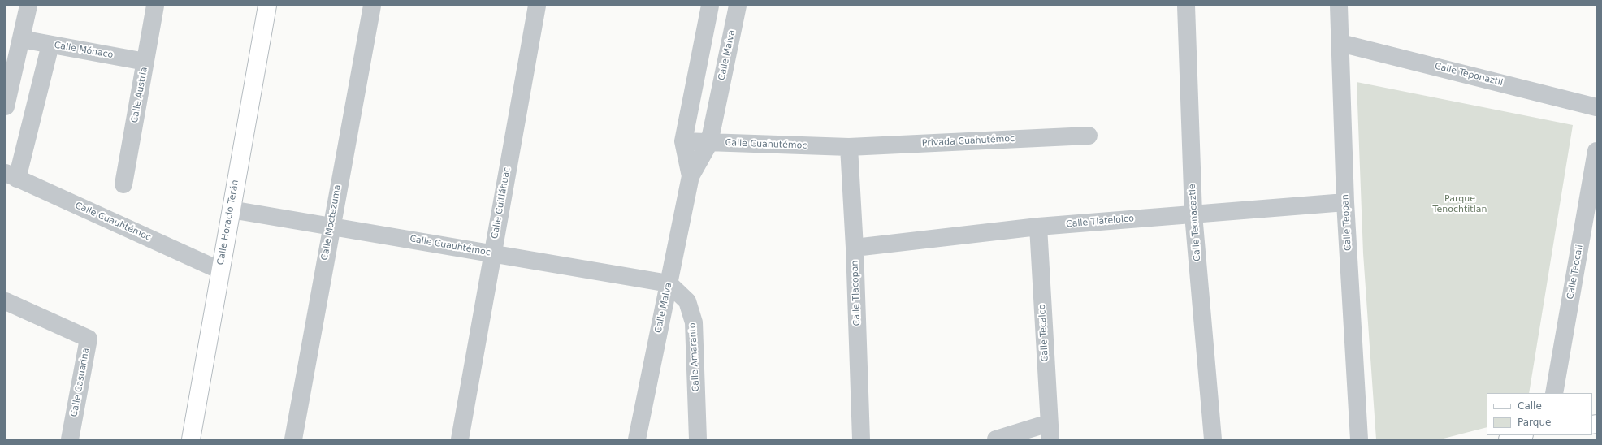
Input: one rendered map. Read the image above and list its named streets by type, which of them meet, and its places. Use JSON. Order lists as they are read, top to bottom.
{
  "streets": {
    "street": [
      "Calle Mónaco",
      "Calle Malva",
      "Calle Teponaztli",
      "Calle Austria",
      "Privada Cuahutémoc",
      "Calle Cuahutémoc",
      "Calle Cuitláhuac",
      "Calle Cuauhtémoc",
      "Calle Tlatelolco",
      "Calle Horacio Terán",
      "Calle Moctezuma",
      "Calle Teonacaztle",
      "Calle Teopan",
      "Calle Teocali",
      "Calle Tlacopan",
      "Calle Tecalco",
      "Calle Amaranto",
      "Calle Casuarina"
    ]
  },
  "crossings": [
    ["Calle Mónaco", "Calle Austria"],
    ["Calle Malva", "Calle Cuahutémoc"],
    ["Calle Malva", "Calle Cuauhtémoc"],
    ["Calle Malva", "Calle Amaranto"],
    ["Calle Teponaztli", "Calle Teopan"],
    ["Privada Cuahutémoc", "Calle Cuahutémoc"],
    ["Privada Cuahutémoc", "Calle Tlacopan"],
    ["Calle Cuahutémoc", "Calle Tlacopan"],
    ["Calle Cuitláhuac", "Calle Cuauhtémoc"],
    ["Calle Cuauhtémoc", "Calle Horacio Terán"],
    ["Calle Cuauhtémoc", "Calle Moctezuma"],
    ["Calle Cuauhtémoc", "Calle Amaranto"],
    ["Calle Tlatelolco", "Calle Teonacaztle"],
    ["Calle Tlatelolco", "Calle Teopan"],
    ["Calle Tlatelolco", "Calle Tlacopan"],
    ["Calle Tlatelolco", "Calle Tecalco"]
  ],
  "parks": ["Parque Tenochtitlan"],
  "legend": ["Calle", "Parque"]
}
